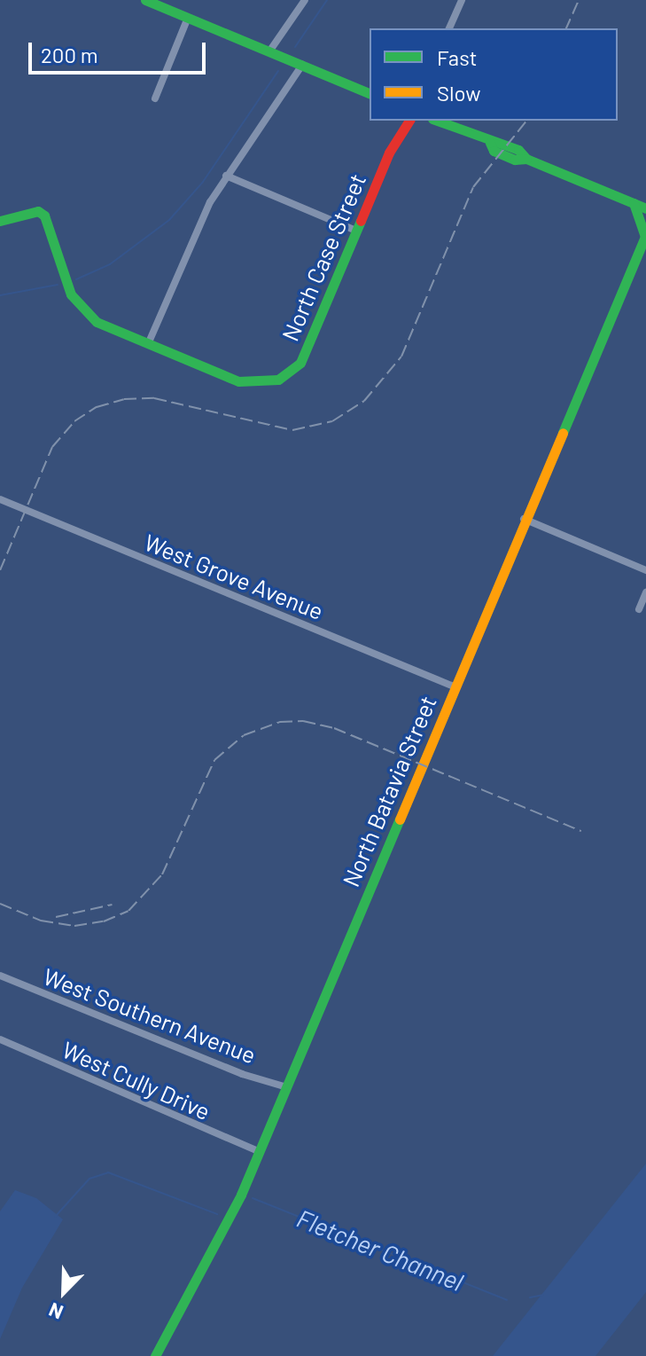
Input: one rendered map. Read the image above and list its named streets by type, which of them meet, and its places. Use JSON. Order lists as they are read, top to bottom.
{
  "streets": {
    "main road": ["North Case Street", "North Batavia Street"],
    "street": ["West Grove Avenue", "West Southern Avenue", "West Cully Drive"]
  },
  "crossings": [
    ["West Grove Avenue", "North Batavia Street"],
    ["North Batavia Street", "West Southern Avenue"],
    ["North Batavia Street", "West Cully Drive"]
  ],
  "water": ["Fletcher Channel"],
  "legend": ["Fast", "Slow"],
  "scale_bar": "200 m",
  "north": "bottom left"
}
